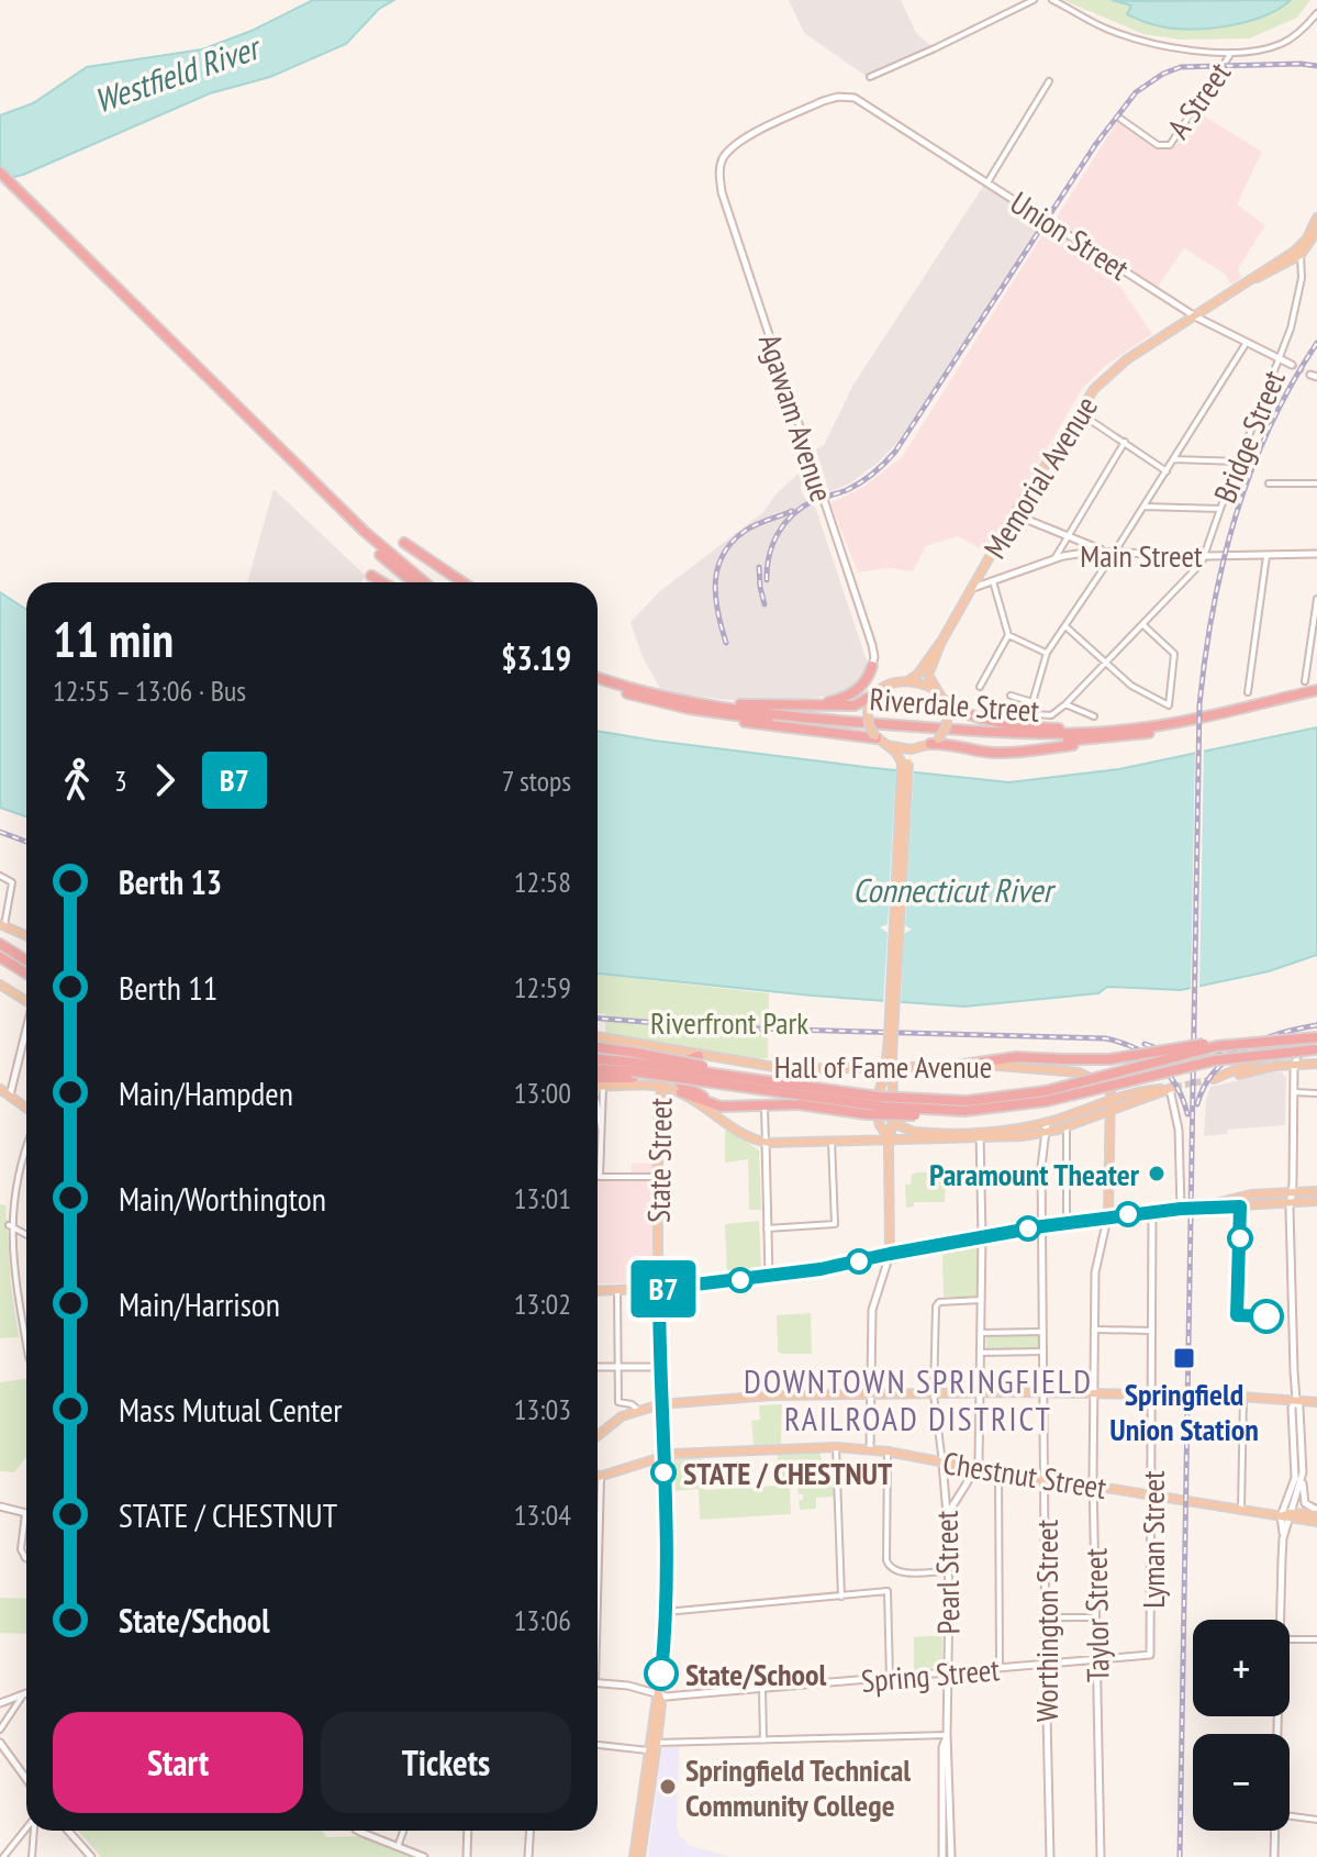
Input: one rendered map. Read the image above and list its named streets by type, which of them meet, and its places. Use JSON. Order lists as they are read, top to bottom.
{
  "streets": {
    "highway": ["Riverdale Street"],
    "main road": [
      "Union Street",
      "Agawam Avenue",
      "Memorial Avenue",
      "Main Street",
      "Hall of Fame Avenue",
      "State Street",
      "Chestnut Street",
      "Lyman Street",
      "Pearl Street",
      "Taylor Street",
      "Worthington Street",
      "Spring Street"
    ],
    "street": ["A Street", "Bridge Street"]
  },
  "crossings": [
    ["Union Street", "Agawam Avenue"],
    ["Union Street", "Bridge Street"],
    ["Union Street", "Memorial Avenue"],
    ["Bridge Street", "Memorial Avenue"],
    ["Bridge Street", "Main Street"],
    ["Memorial Avenue", "Main Street"],
    ["Hall of Fame Avenue", "State Street"],
    ["State Street", "Chestnut Street"],
    ["State Street", "Spring Street"],
    ["Chestnut Street", "Lyman Street"],
    ["Chestnut Street", "Pearl Street"],
    ["Chestnut Street", "Taylor Street"],
    ["Chestnut Street", "Worthington Street"],
    ["Lyman Street", "Spring Street"],
    ["Pearl Street", "Spring Street"],
    ["Taylor Street", "Spring Street"],
    ["Worthington Street", "Spring Street"]
  ],
  "districts": ["DOWNTOWN SPRINGFIELD RAILROAD DISTRICT"],
  "water": ["Westfield River", "Connecticut River"],
  "parks": ["Riverfront Park"],
  "places": {
    "other": [
      "Paramount Theater",
      "STATE / CHESTNUT",
      "State/School",
      "Springfield Technical Community College"
    ],
    "transit": ["Springfield Union Station"]
  },
  "lines": ["bus line B7"],
  "page": {
    "on_map": "B7",
    "heading": ["11 min", "12:55 – 13:06 · Bus", "$3.19"],
    "legs": ["3", "B7", "7 stops"],
    "list": [
      {
        "name": "Berth 13",
        "value": "12:58"
      },
      {
        "name": "Berth 11",
        "value": "12:59"
      },
      {
        "name": "Main/Hampden",
        "value": "13:00"
      },
      {
        "name": "Main/Worthington",
        "value": "13:01"
      },
      {
        "name": "Main/Harrison",
        "value": "13:02"
      },
      {
        "name": "Mass Mutual Center",
        "value": "13:03"
      },
      {
        "name": "STATE / CHESTNUT",
        "value": "13:04"
      },
      {
        "name": "State/School",
        "value": "13:06"
      }
    ],
    "map_buttons": ["+", "−"],
    "buttons": ["Start", "Tickets"]
  }
}
